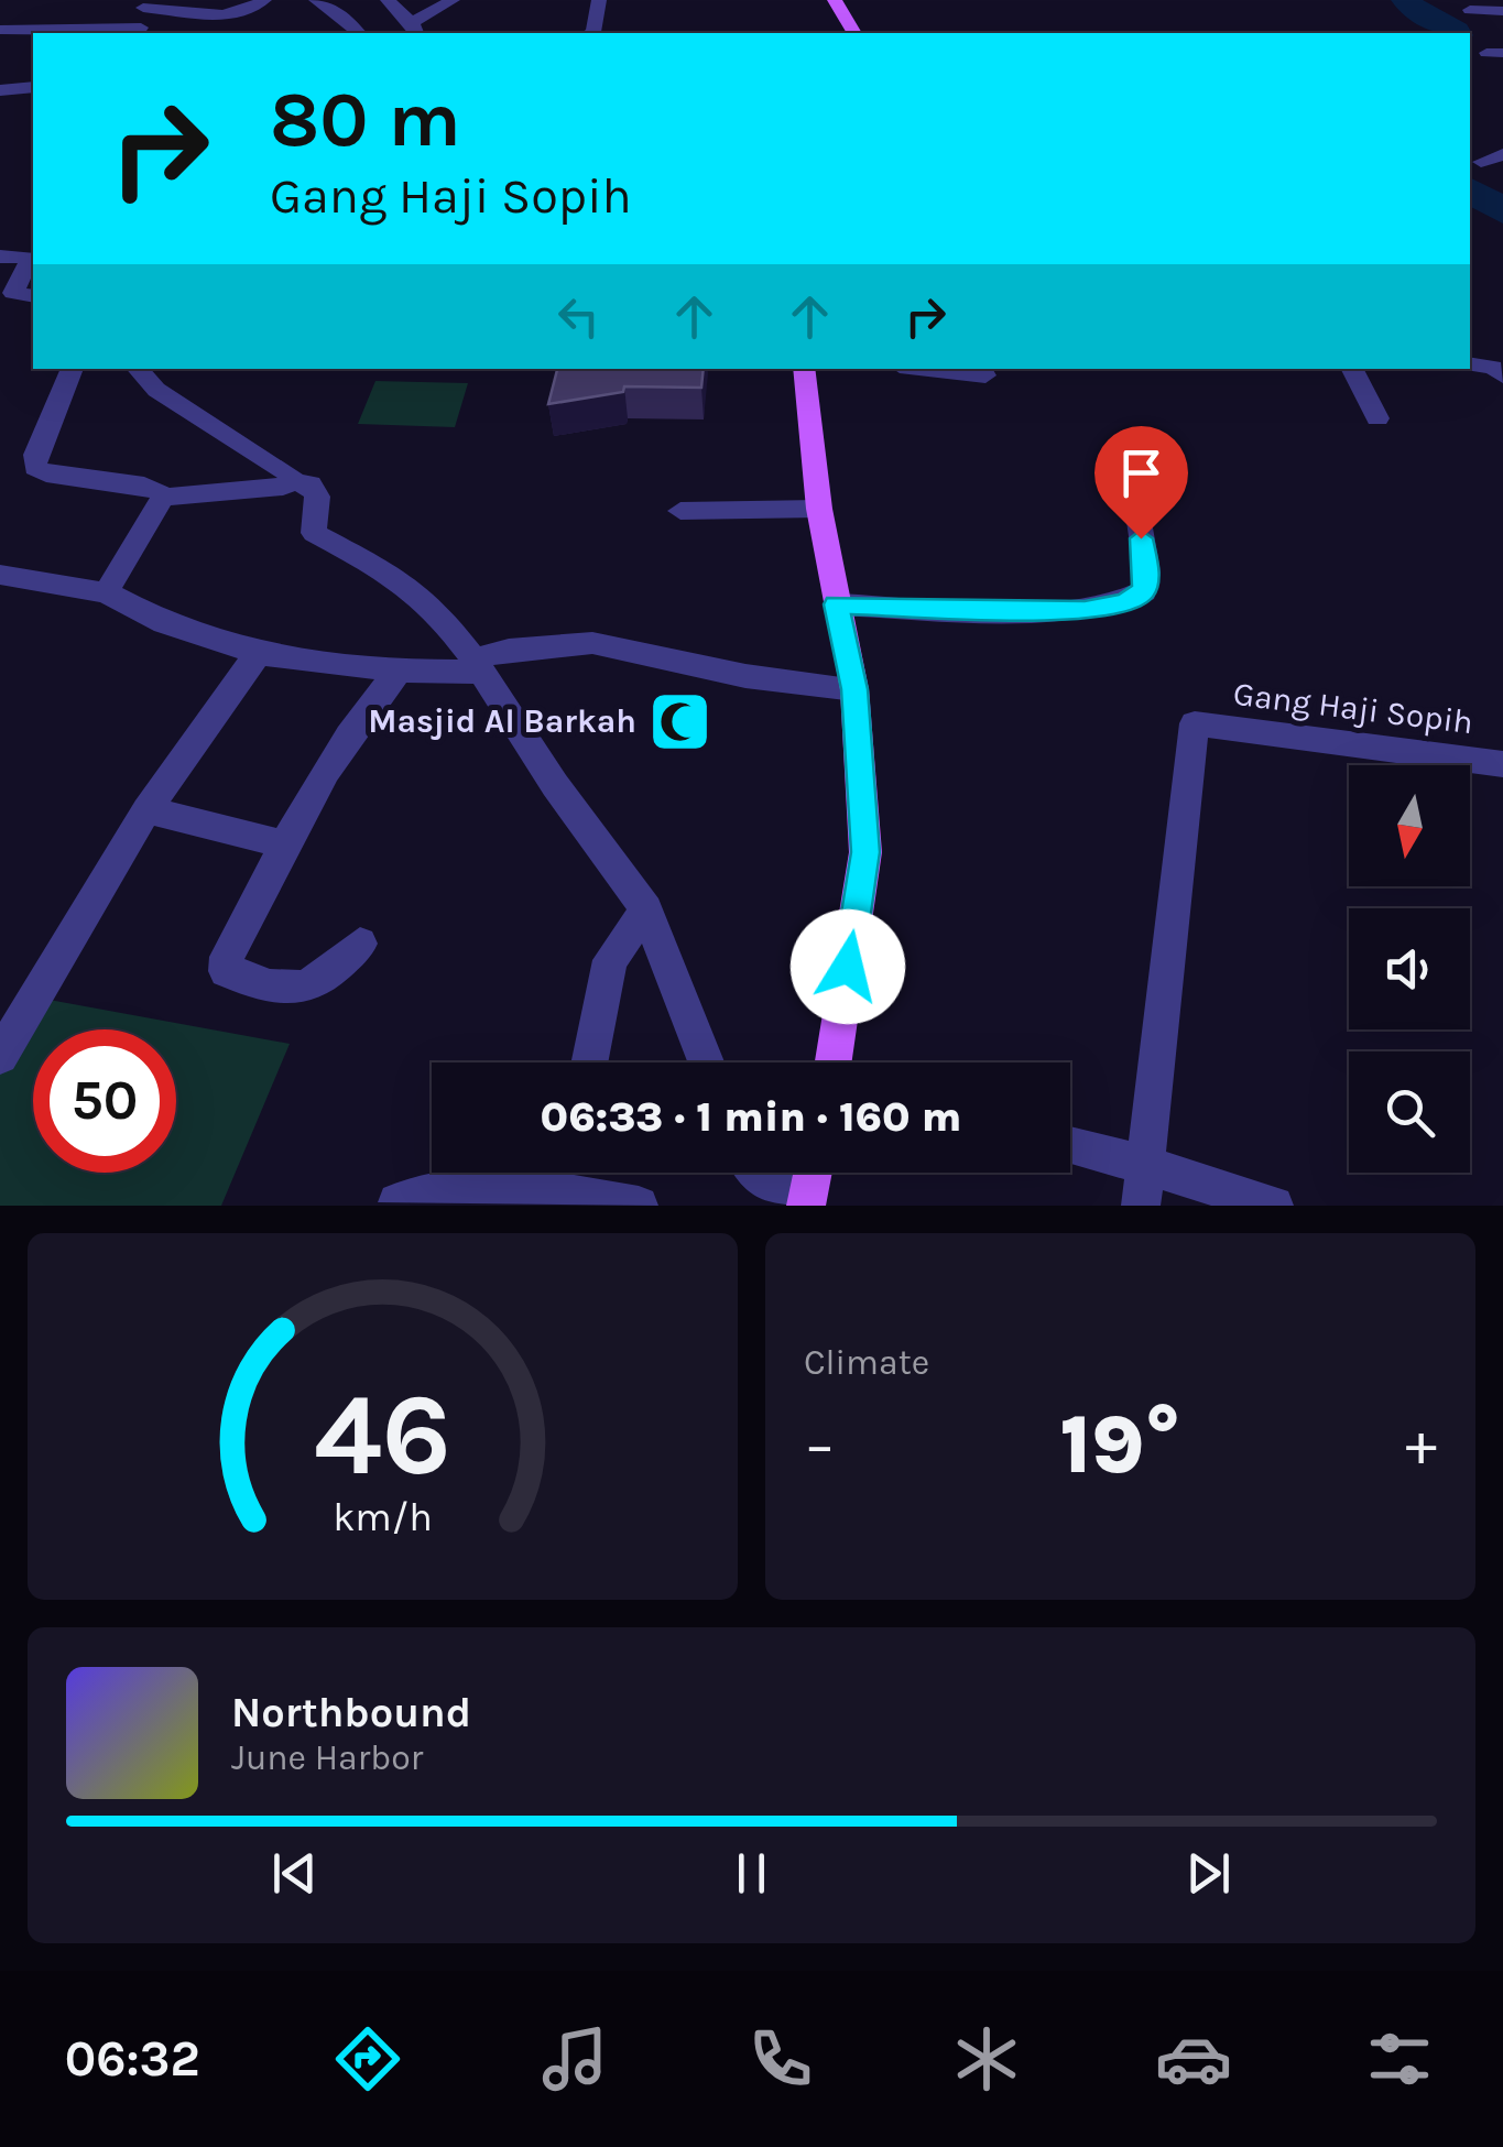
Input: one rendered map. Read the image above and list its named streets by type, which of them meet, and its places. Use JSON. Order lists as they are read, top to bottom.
{
  "streets": {
    "street": ["Gang Haji Sopih"]
  },
  "places": {
    "mosque": ["Masjid Al Barkah"]
  },
  "north": "bottom",
  "page": {
    "turn": ["80 m", "Gang Haji Sopih"],
    "limit": "50",
    "trip": "06:33 · 1 min · 160 m",
    "tile": "Climate",
    "heat": ["−", "19°", "+"],
    "song": ["Northbound", "June Harbor"],
    "tabs": "06:32",
    "gauge": ["46", "km/h"]
  }
}
